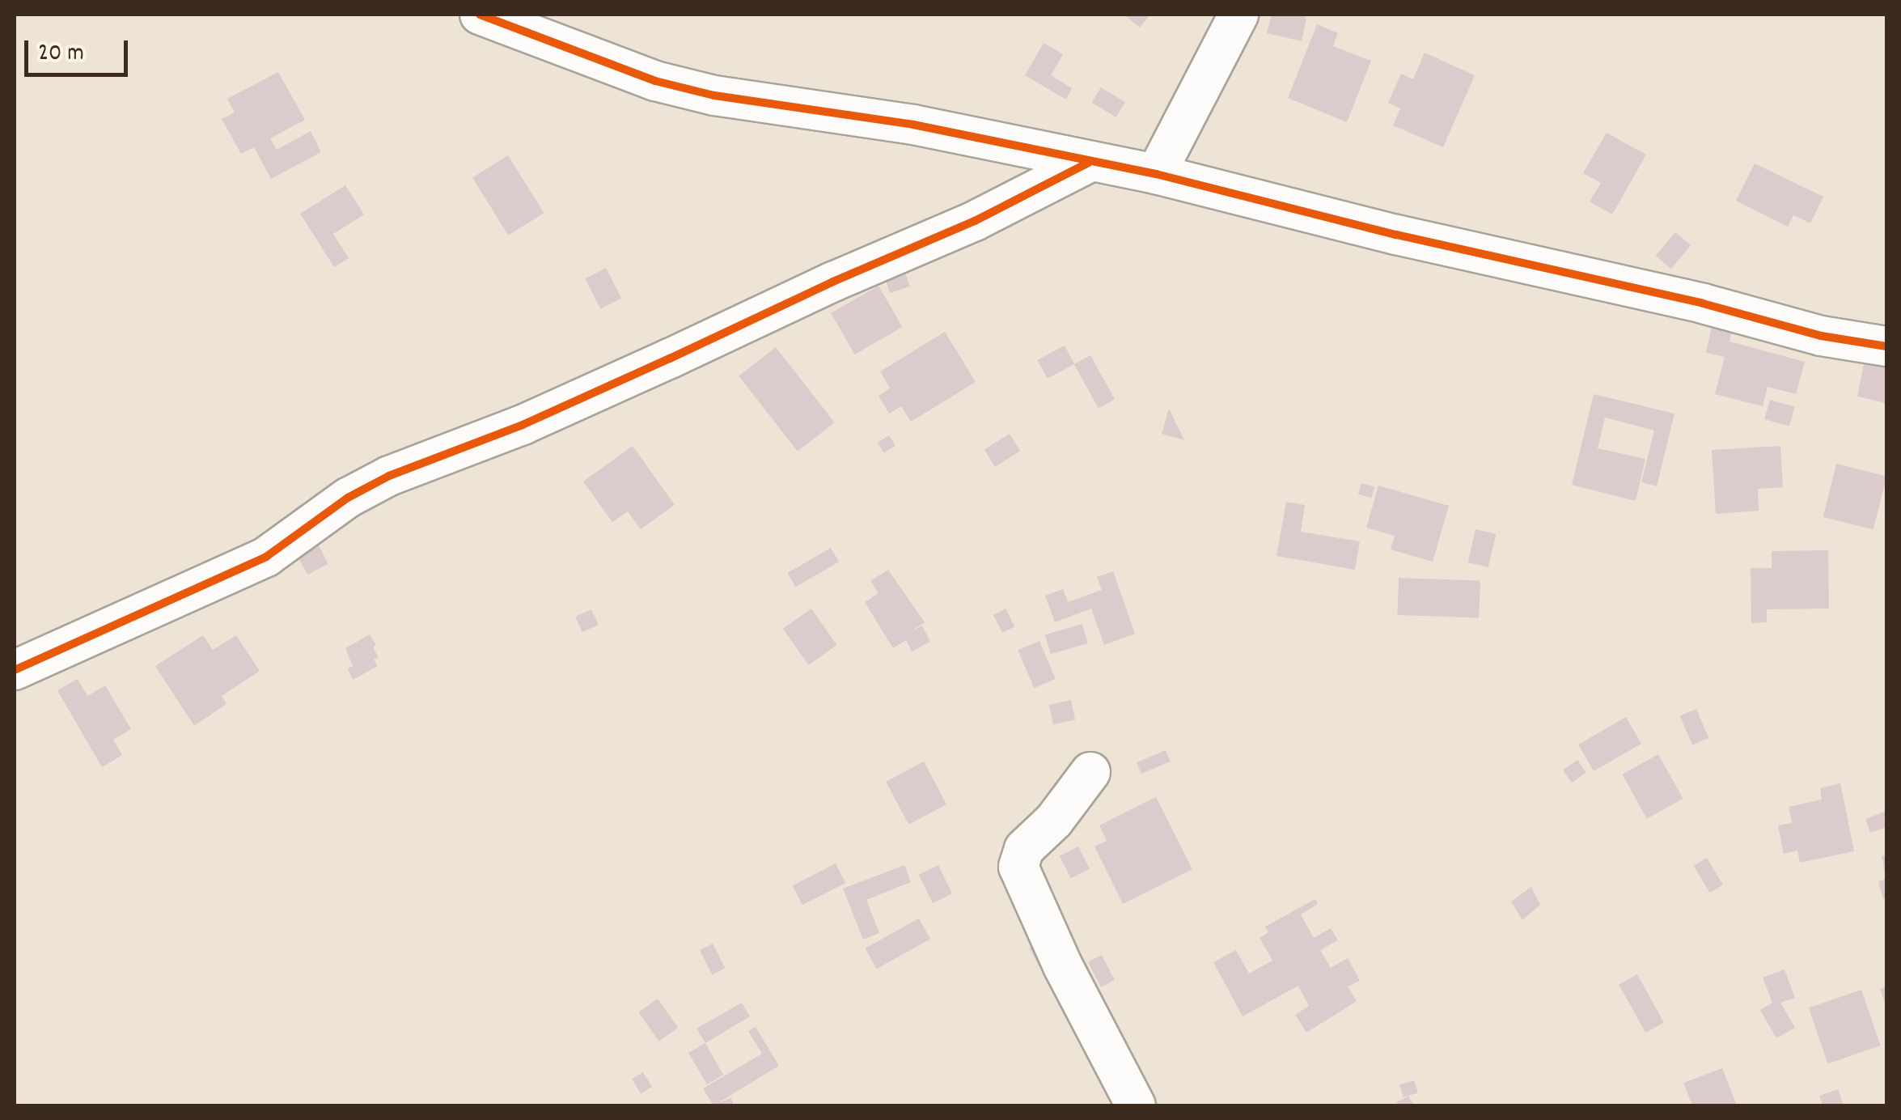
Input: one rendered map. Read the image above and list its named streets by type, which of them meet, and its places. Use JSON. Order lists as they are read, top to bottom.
{
  "scale_bar": "20 m"
}
